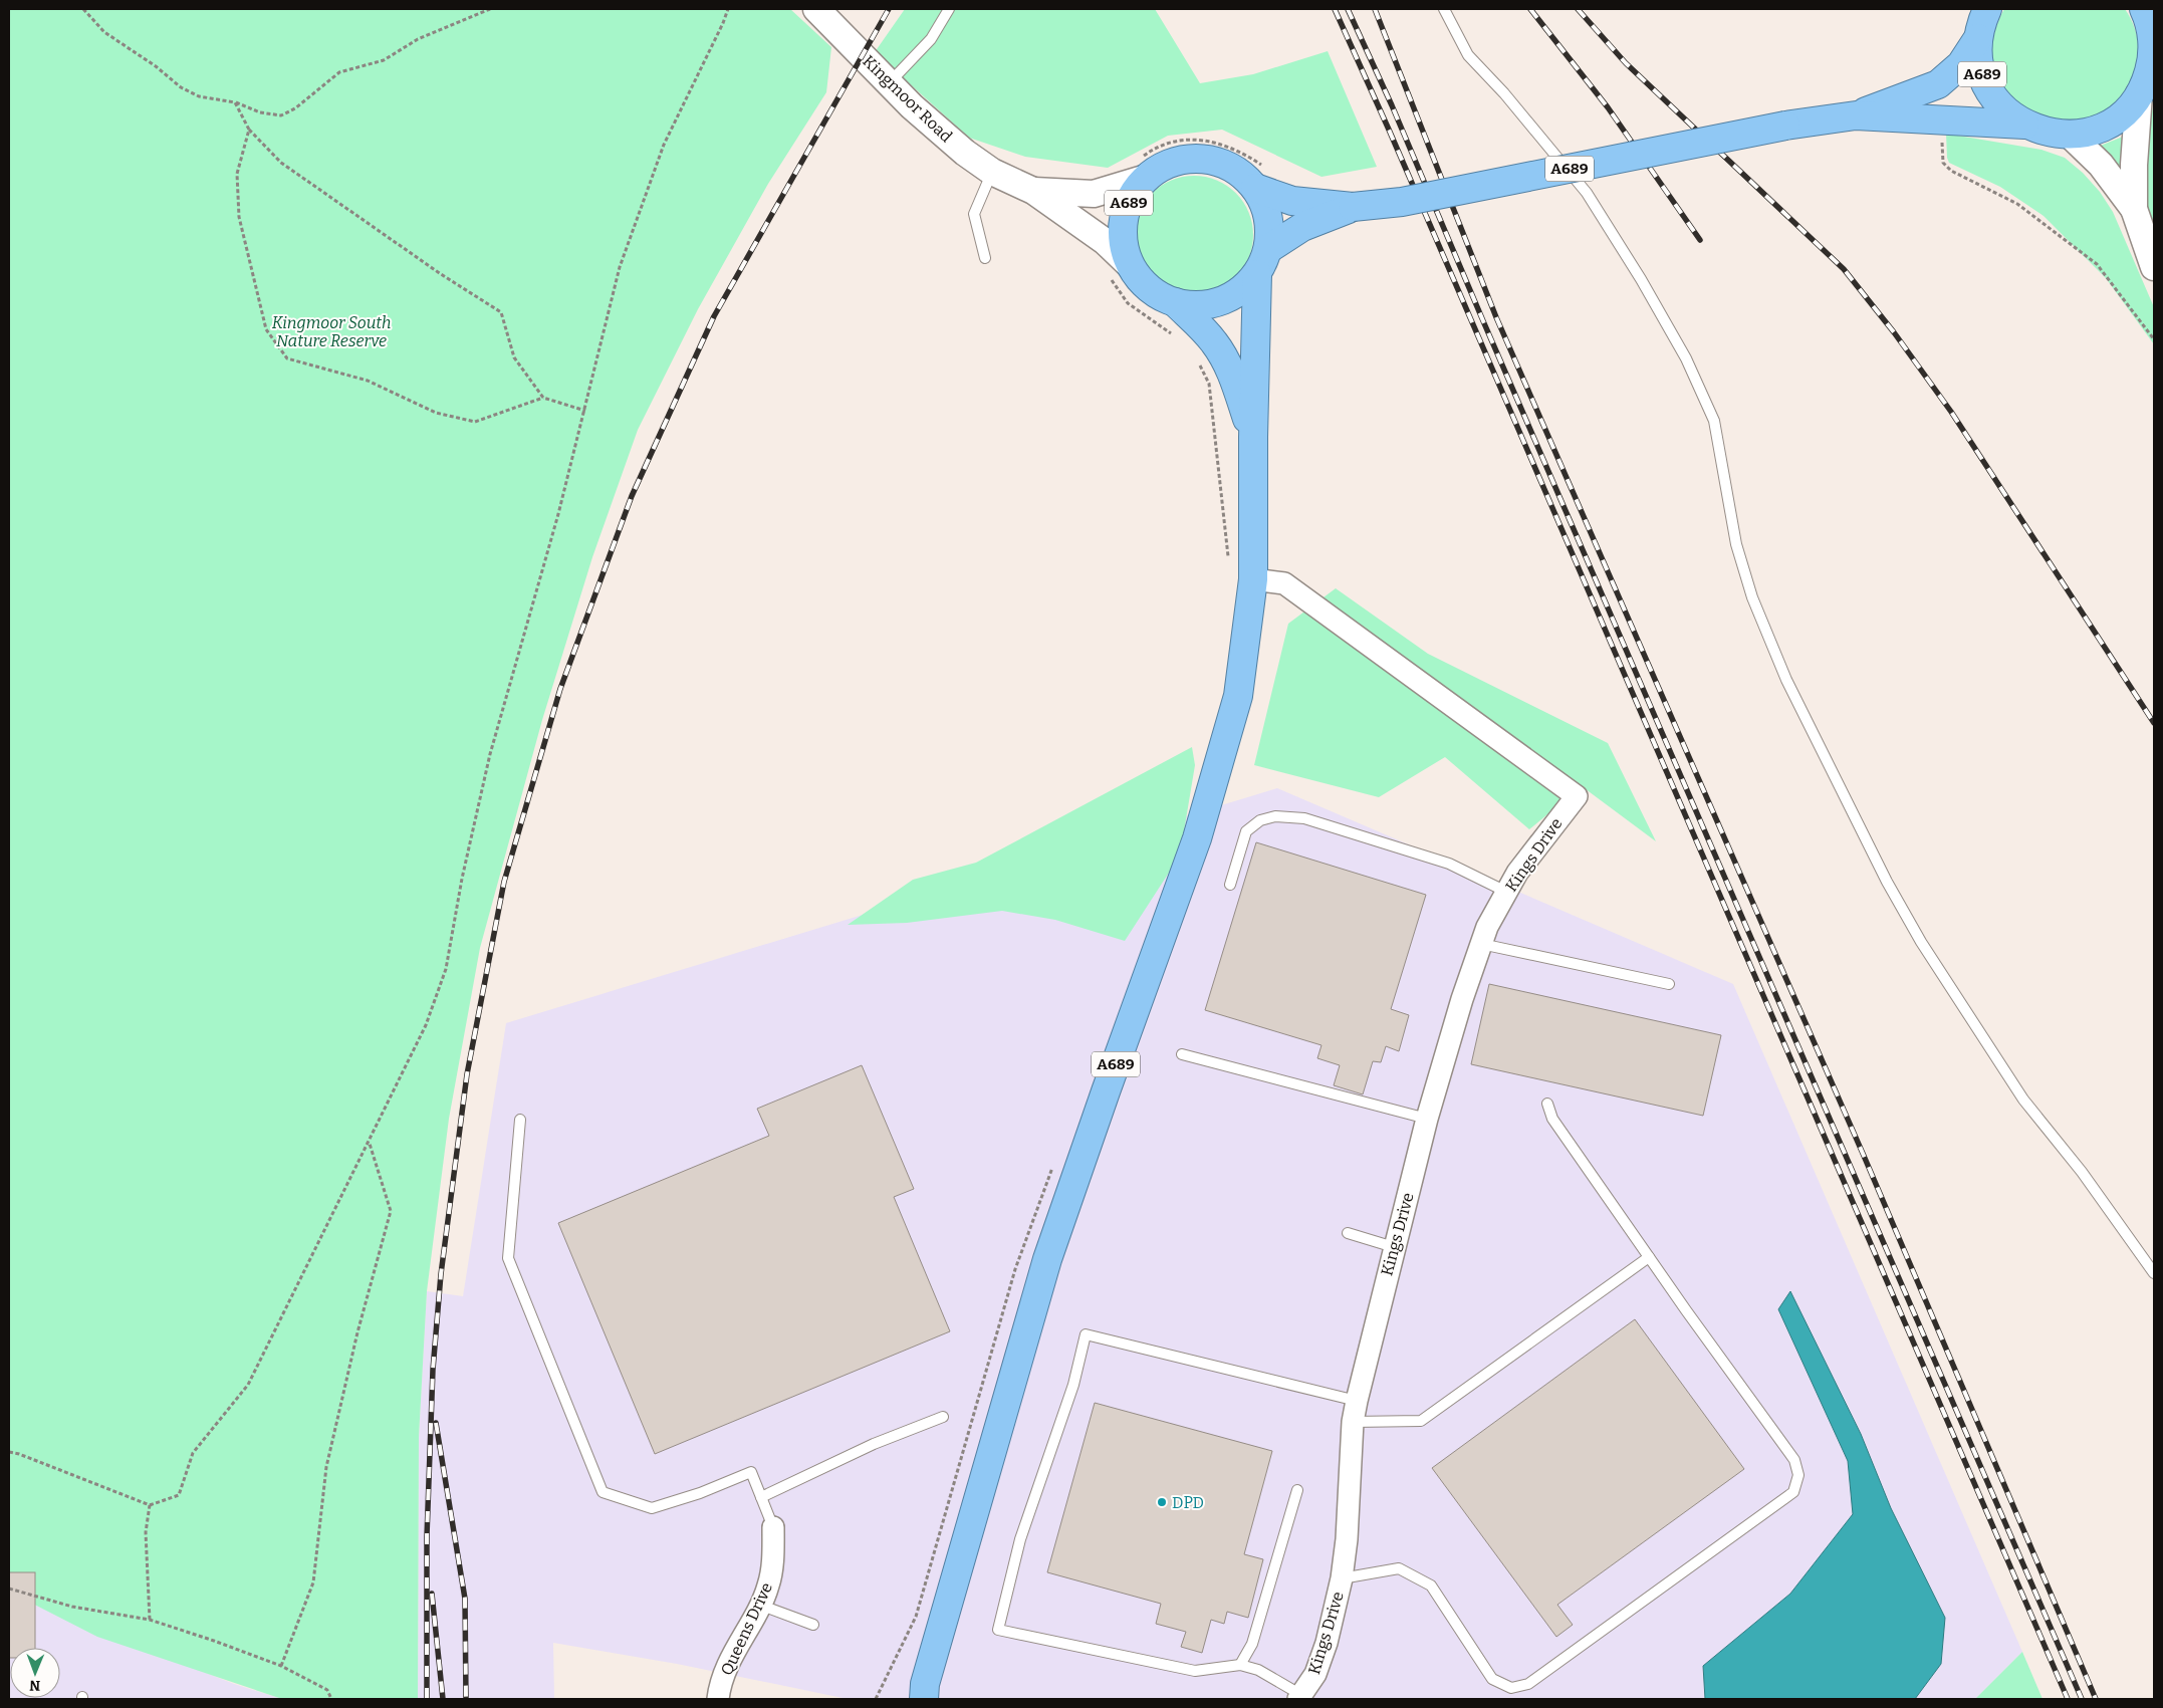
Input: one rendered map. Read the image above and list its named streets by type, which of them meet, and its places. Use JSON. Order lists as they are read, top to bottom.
{
  "streets": {
    "highway": ["A689"],
    "street": ["Kingmoor Road", "Kings Drive", "Queens Drive"]
  },
  "crossings": [
    ["A689", "Kingmoor Road"],
    ["A689", "Kings Drive"]
  ],
  "parks": ["Kingmoor South Nature Reserve"],
  "places": ["DPD"],
  "north": "bottom"
}
